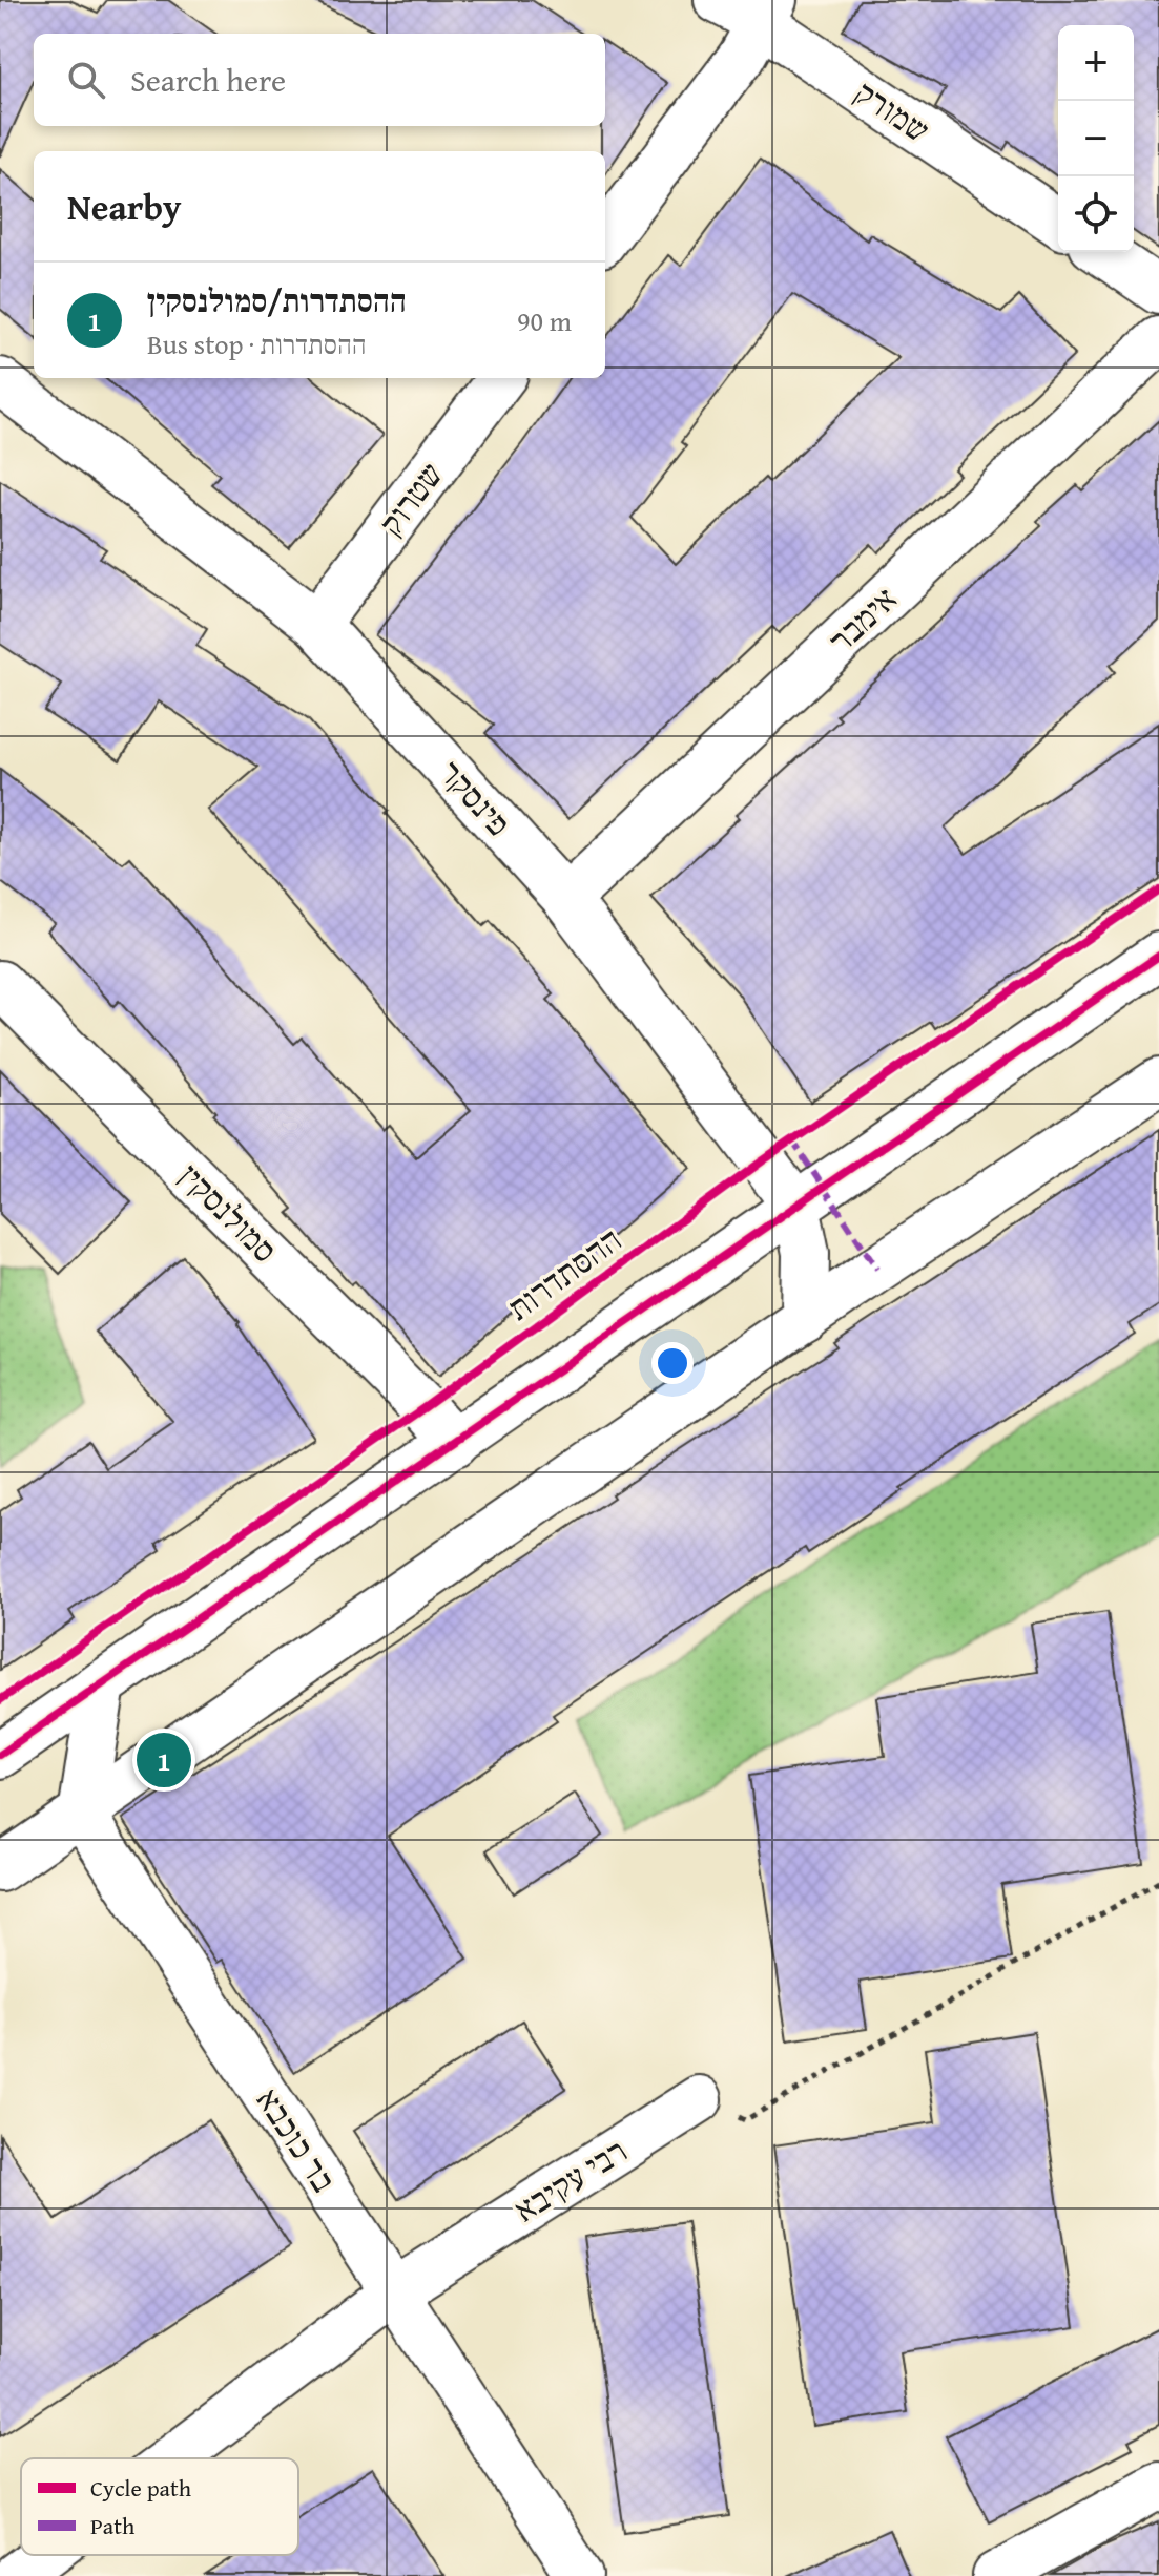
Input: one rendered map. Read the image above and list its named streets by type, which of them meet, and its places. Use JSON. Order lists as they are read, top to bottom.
{
  "streets": {
    "street": [
      "שמורק",
      "שטרוק",
      "אימבר",
      "פינסקר",
      "סמולנסקין",
      "בר כוכבא",
      "רבי עקיבא"
    ],
    "cycle path": ["ההסתדרות"]
  },
  "crossings": [
    ["שטרוק", "פינסקר"],
    ["אימבר", "פינסקר"],
    ["בר כוכבא", "רבי עקיבא"]
  ],
  "legend": ["Cycle path", "Path"],
  "page": {
    "map_buttons": ["+", "−"],
    "search": "Search here",
    "heading": "Nearby",
    "list": [
      {
        "mark": "1",
        "name": "ההסתדרות/סמולנסקין",
        "note": "Bus stop · ההסתדרות",
        "value": "90 m"
      }
    ],
    "pins": "1"
  }
}
